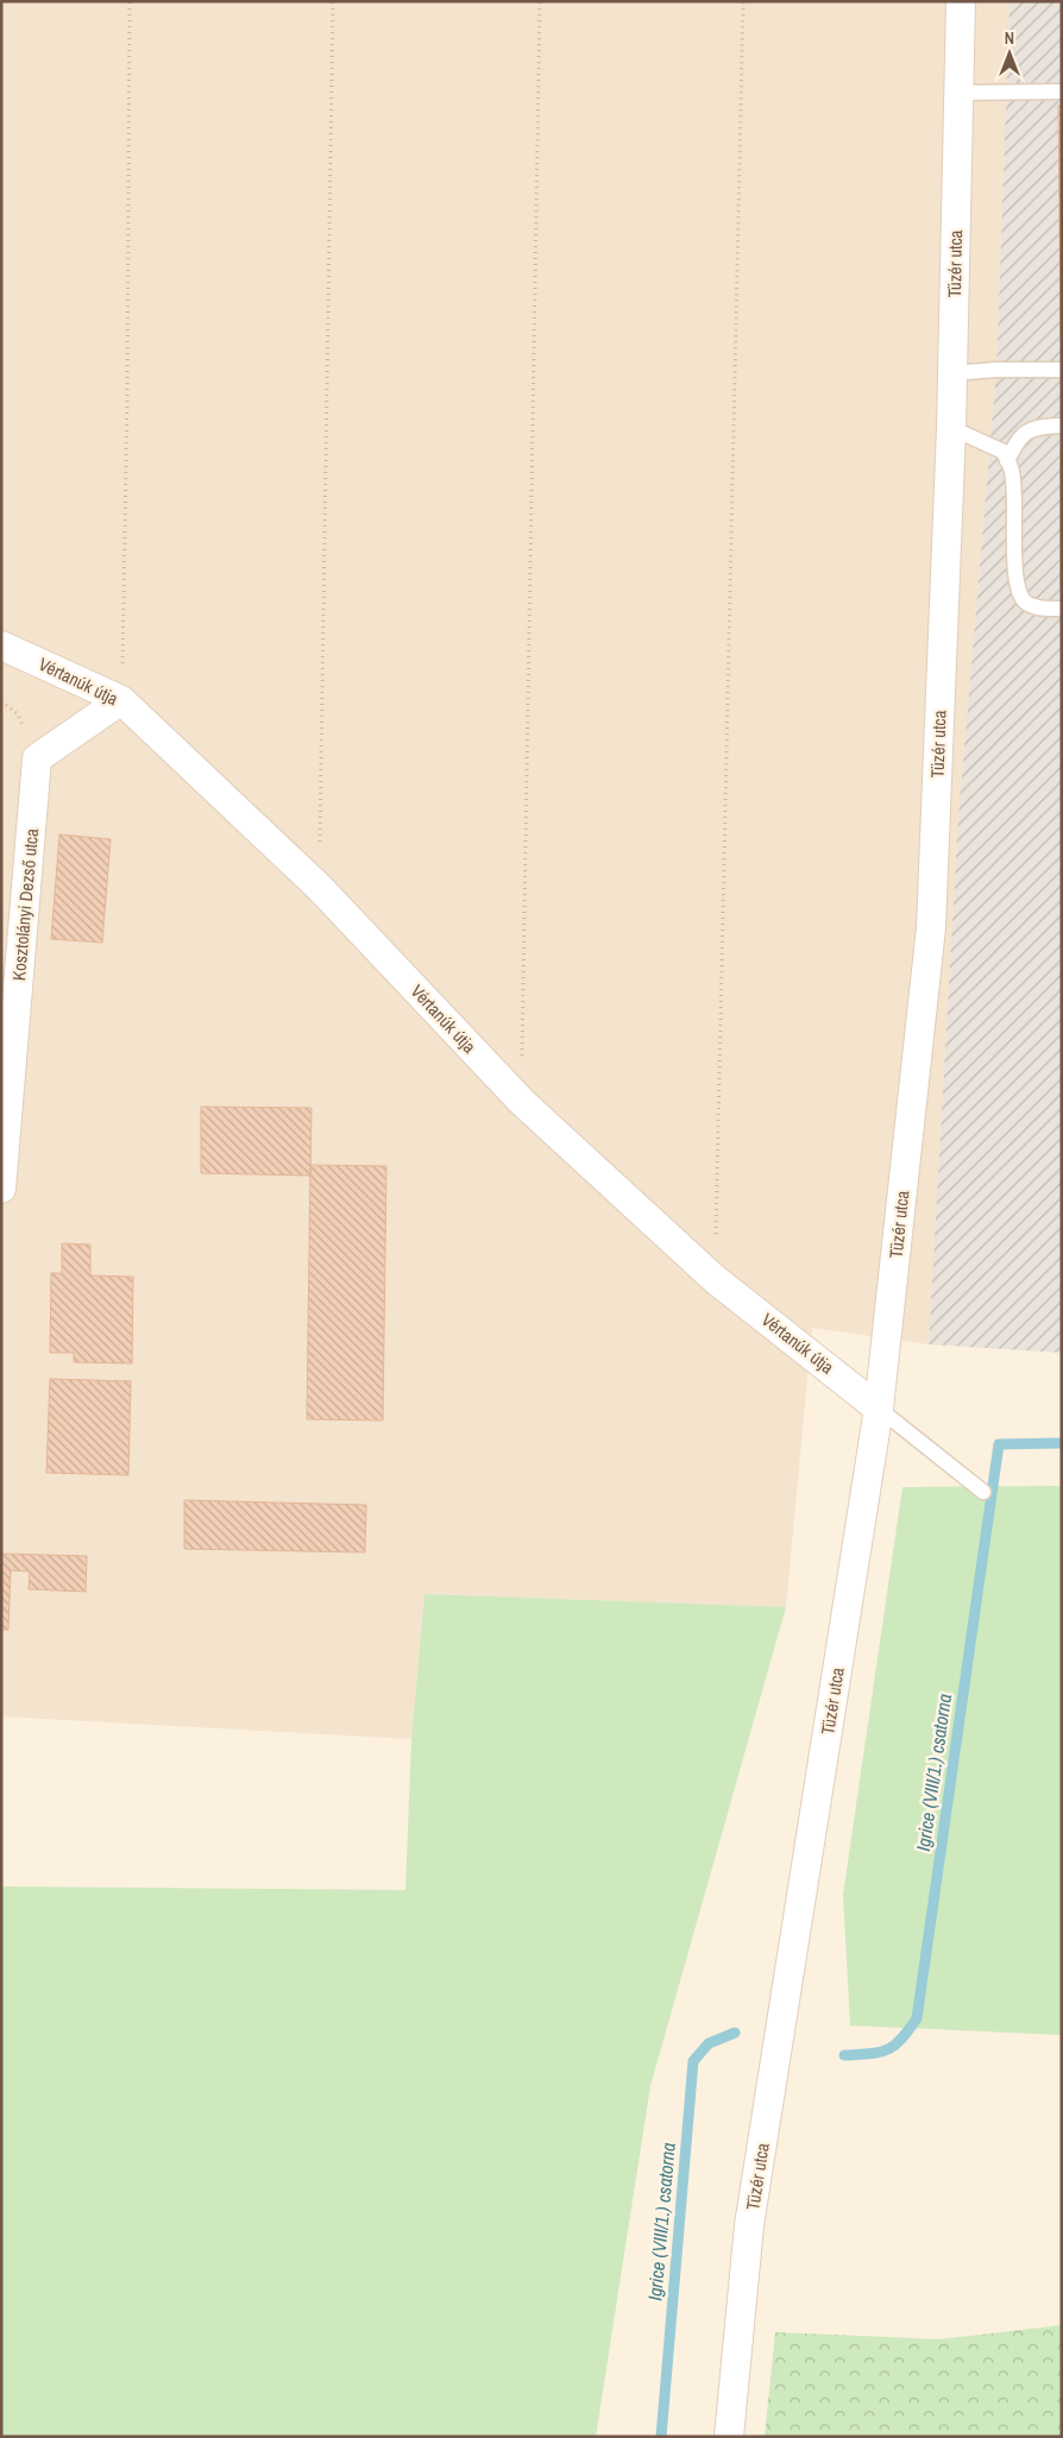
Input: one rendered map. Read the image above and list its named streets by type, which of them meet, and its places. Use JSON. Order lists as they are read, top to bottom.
{
  "streets": {
    "street": ["Tüzér utca", "Vértanúk útja", "Kosztolányi Dezső utca"]
  },
  "crossings": [
    ["Tüzér utca", "Vértanúk útja"],
    ["Vértanúk útja", "Kosztolányi Dezső utca"]
  ],
  "water": ["Igrice (VIII/1.) csatorna"],
  "north": "top"
}
